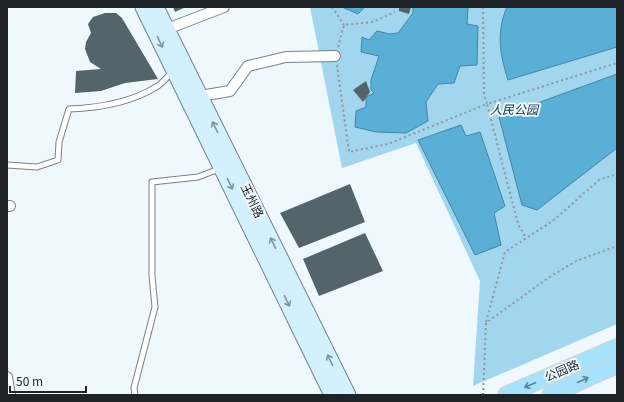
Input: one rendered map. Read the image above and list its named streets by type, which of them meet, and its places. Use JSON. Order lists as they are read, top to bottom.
{
  "streets": {
    "main road": ["玉州路", "公园路"]
  },
  "parks": ["人民公园"],
  "scale_bar": "50 m"
}
